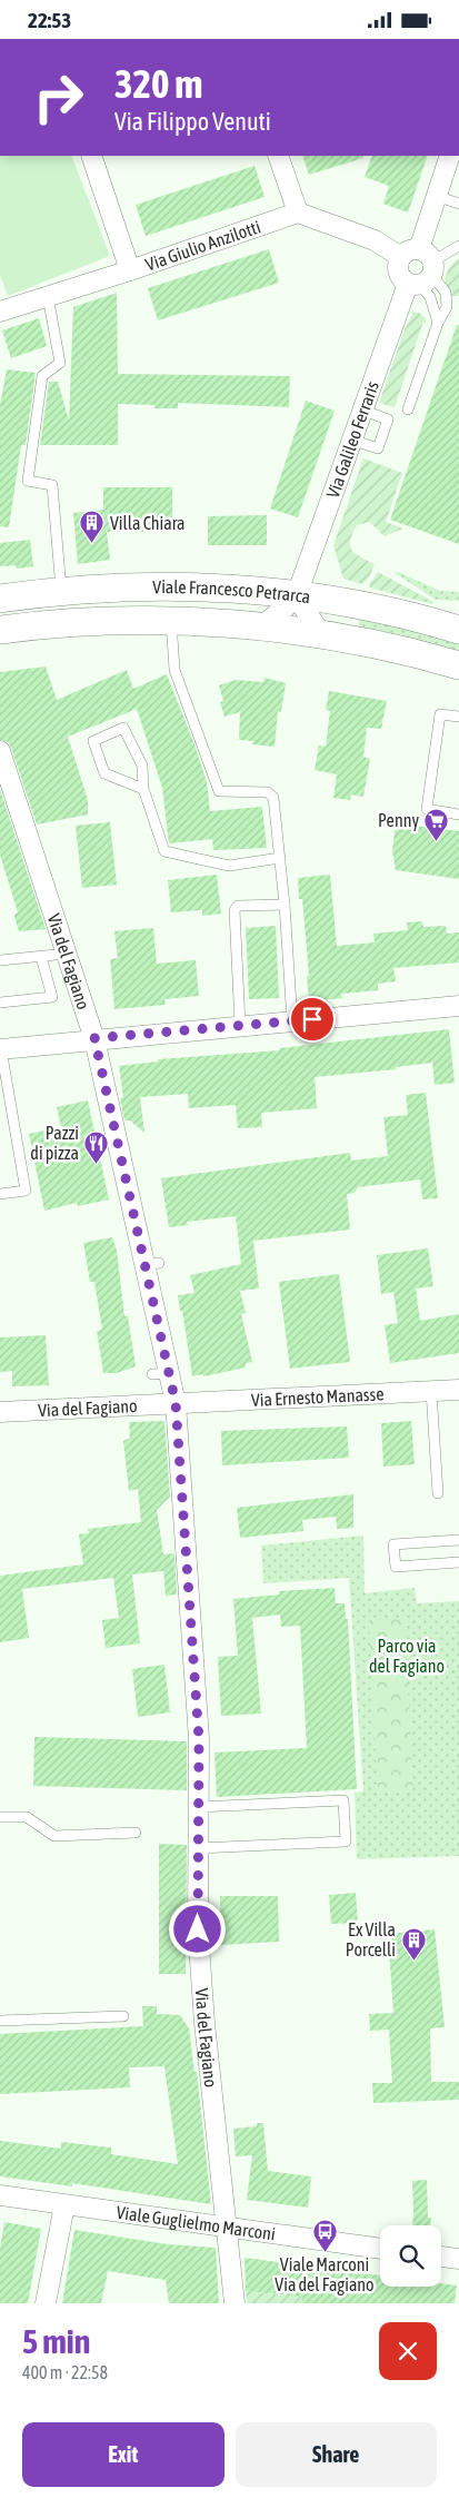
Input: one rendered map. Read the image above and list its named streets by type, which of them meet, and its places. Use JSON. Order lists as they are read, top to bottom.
{
  "streets": {
    "main road": ["Viale Francesco Petrarca"],
    "street": [
      "Via Giulio Anzilotti",
      "Via Galileo Ferraris",
      "Via del Fagiano",
      "Via Ernesto Manasse",
      "Viale Guglielmo Marconi"
    ]
  },
  "crossings": [
    ["Via Galileo Ferraris", "Viale Francesco Petrarca"],
    ["Via del Fagiano", "Via Ernesto Manasse"],
    ["Via del Fagiano", "Viale Guglielmo Marconi"]
  ],
  "parks": ["Parco via del Fagiano"],
  "places": {
    "building": ["Villa Chiara", "Ex Villa Porcelli"],
    "supermarket": ["Penny"],
    "restaurant": ["Pazzi di pizza"],
    "bus stop": ["Viale Marconi Via del Fagiano"]
  },
  "page": {
    "status": "22:53",
    "turn": ["320 m", "Via Filippo Venuti"],
    "heading": ["5 min", "400 m · 22:58"],
    "buttons": ["Exit", "Share"]
  }
}
